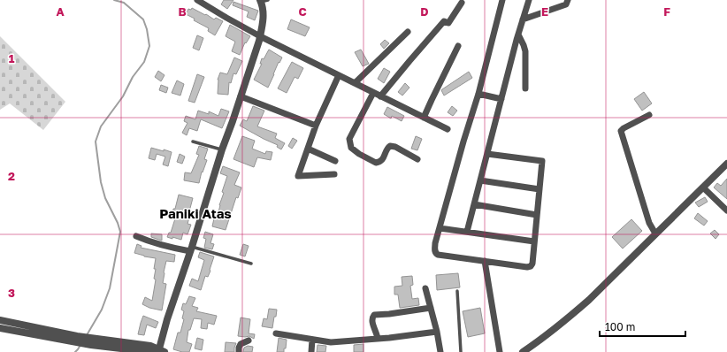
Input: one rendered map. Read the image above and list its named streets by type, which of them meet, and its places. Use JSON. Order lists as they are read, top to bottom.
{
  "districts": ["Paniki Atas"],
  "scale_bar": "100 m",
  "grid": {
    "columns": [
      "A",
      "B",
      "C",
      "D",
      "E",
      "F"
    ],
    "rows": ["1", "2", "3"]
  }
}
